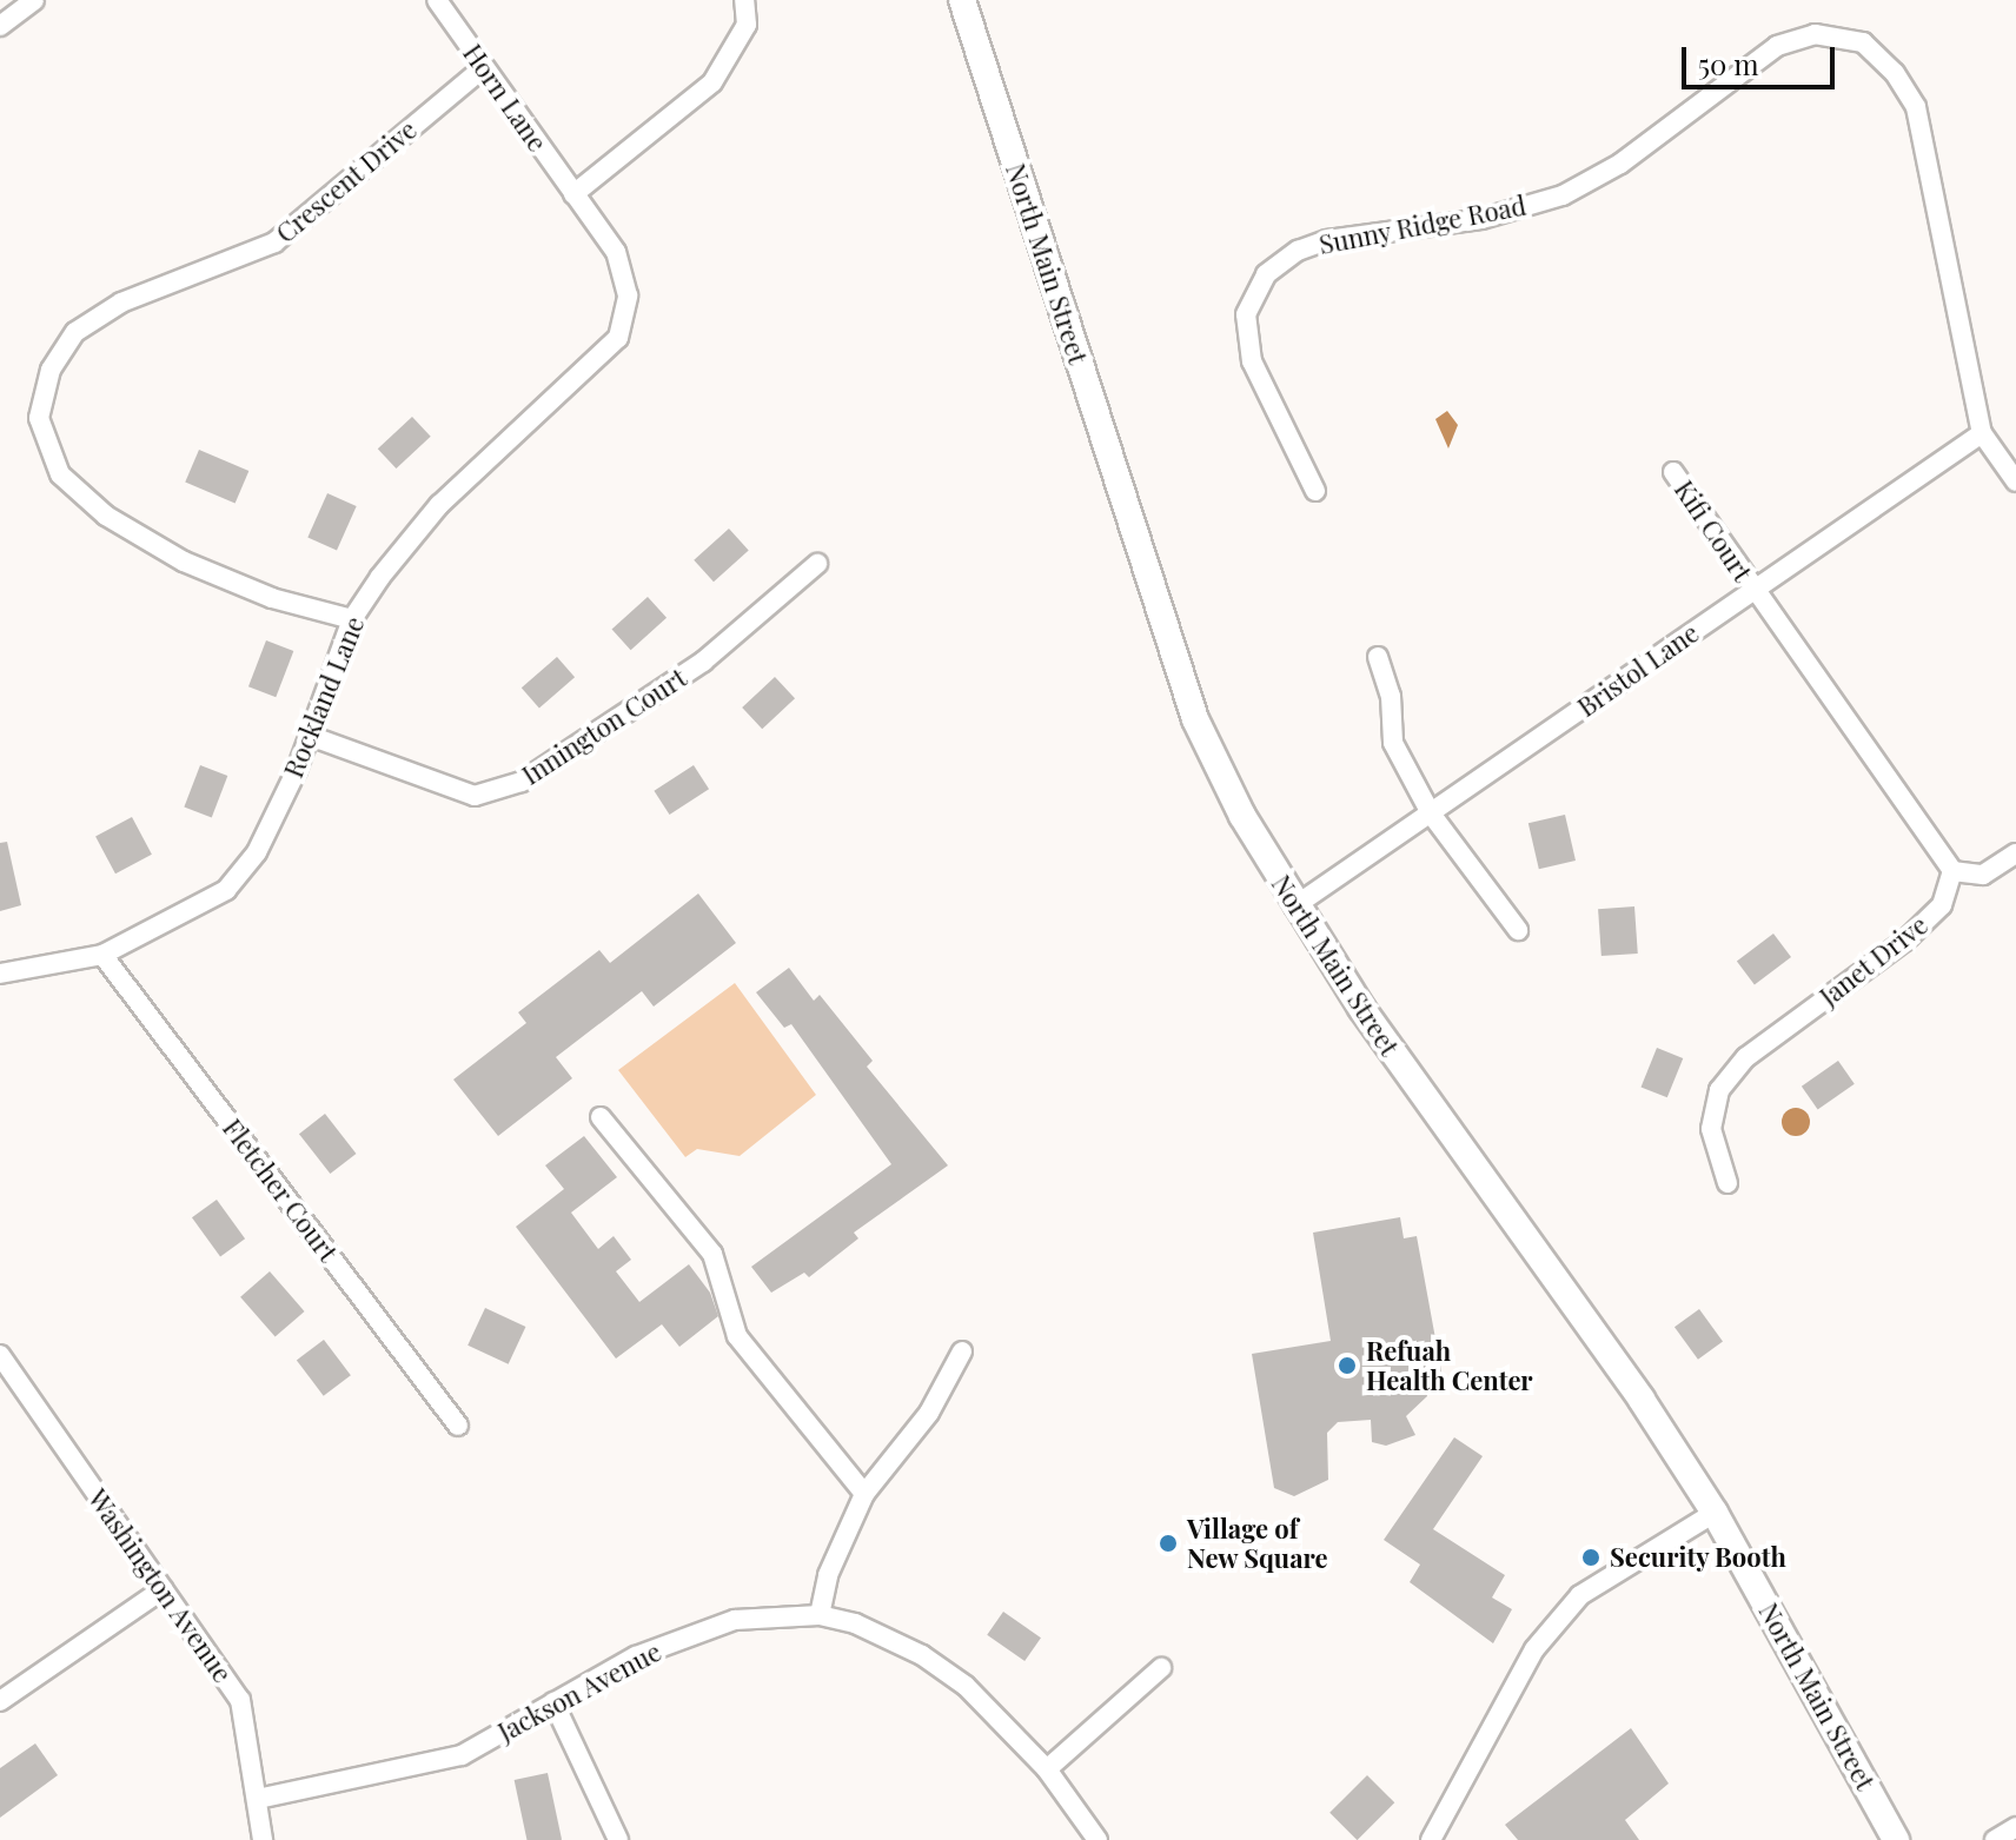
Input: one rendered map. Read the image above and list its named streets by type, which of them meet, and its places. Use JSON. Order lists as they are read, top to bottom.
{
  "streets": {
    "main road": ["North Main Street"],
    "street": [
      "Horn Lane",
      "Crescent Drive",
      "Sunny Ridge Road",
      "Kifi Court",
      "Bristol Lane",
      "Rockland Lane",
      "Innington Court",
      "Janet Drive",
      "Fletcher Court",
      "Washington Avenue",
      "Jackson Avenue"
    ]
  },
  "crossings": [
    ["Horn Lane", "Crescent Drive"],
    ["Horn Lane", "Rockland Lane"],
    ["Crescent Drive", "Rockland Lane"],
    ["Sunny Ridge Road", "Bristol Lane"],
    ["North Main Street", "Bristol Lane"],
    ["Kifi Court", "Bristol Lane"],
    ["Rockland Lane", "Innington Court"],
    ["Rockland Lane", "Fletcher Court"],
    ["Washington Avenue", "Jackson Avenue"]
  ],
  "places": ["Refuah Health Center", "Village of New Square", "Security Booth"],
  "scale_bar": "50 m"
}
